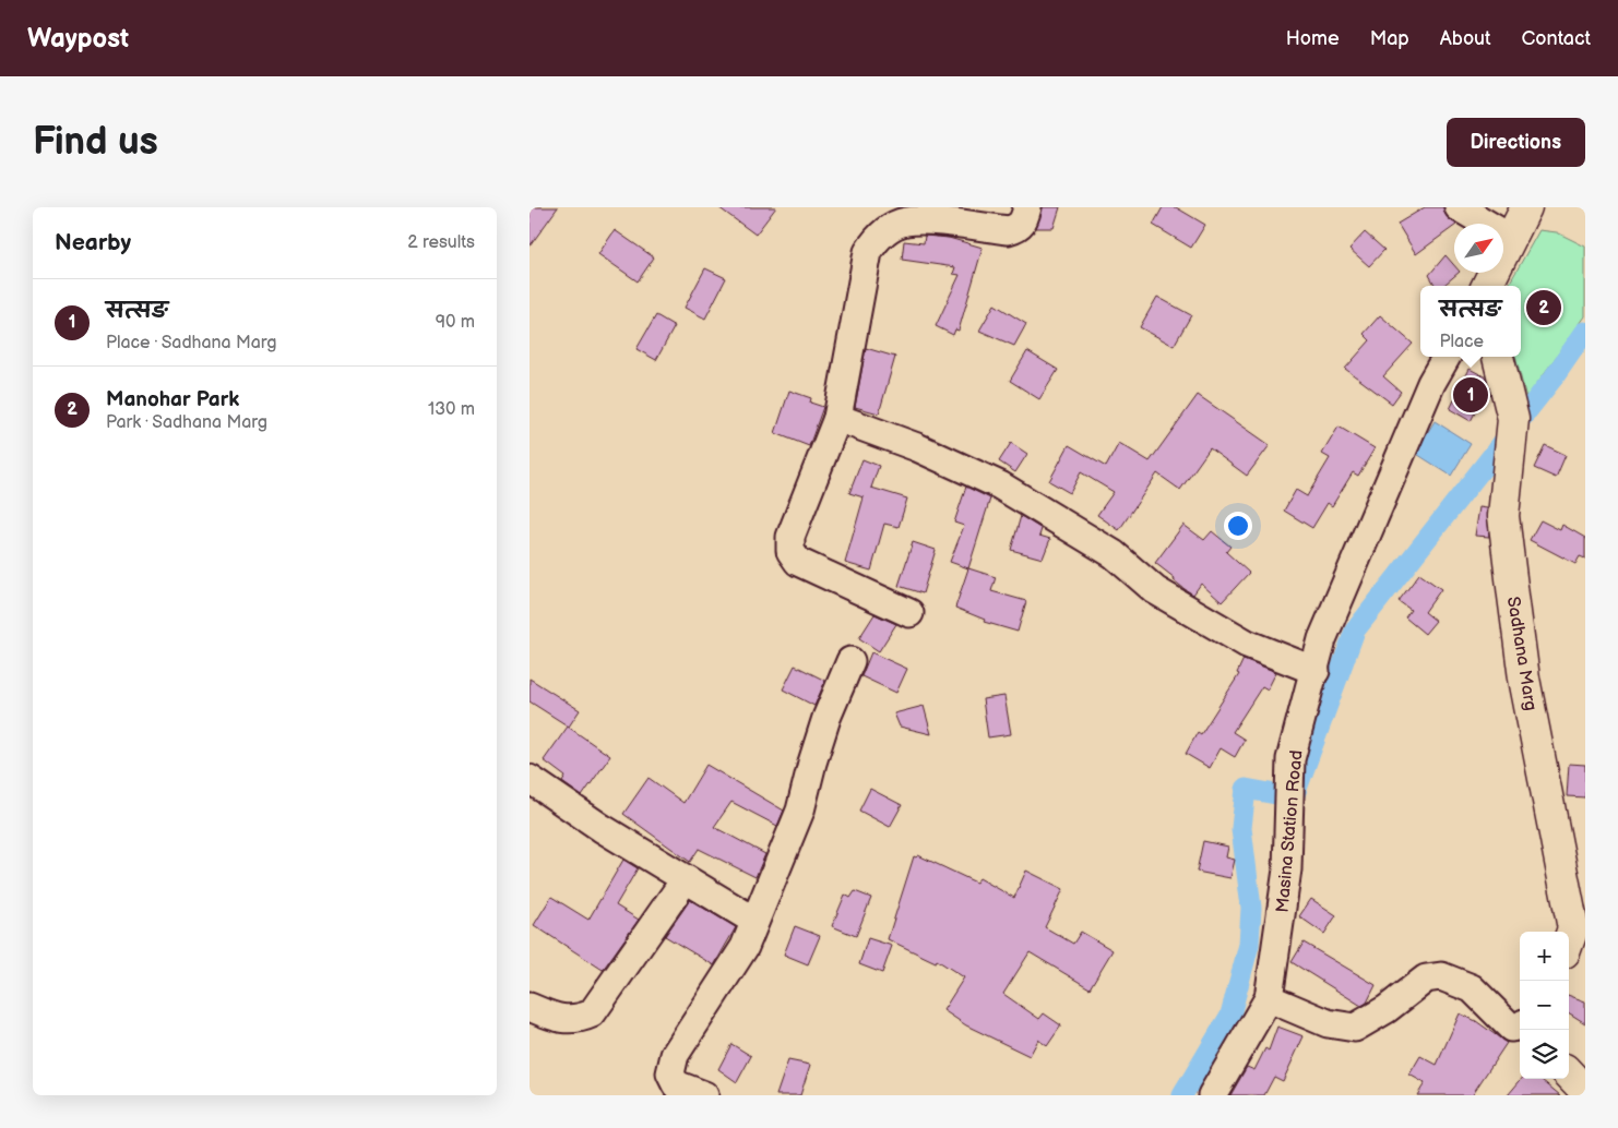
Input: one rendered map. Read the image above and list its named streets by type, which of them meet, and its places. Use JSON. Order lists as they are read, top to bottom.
{
  "streets": {
    "main road": ["Sadhana Marg"],
    "street": ["Masina Station Road"]
  },
  "north": "top right",
  "page": {
    "header": "Waypost",
    "nav": [
      "Home",
      "Map",
      "About",
      "Contact"
    ],
    "buttons": "Directions",
    "title": "Find us",
    "heading": ["Nearby", "2 results"],
    "list": [
      {
        "mark": "1",
        "name": "सत्सङ",
        "note": "Place · Sadhana Marg",
        "value": "90 m"
      },
      {
        "mark": "2",
        "name": "Manohar Park",
        "note": "Park · Sadhana Marg",
        "value": "130 m"
      }
    ],
    "popup": ["सत्सङ", "Place"],
    "pins": ["2", "1"],
    "map_buttons": ["+", "−"]
  }
}
